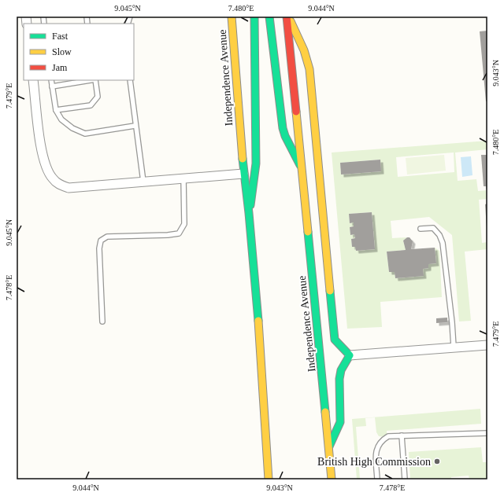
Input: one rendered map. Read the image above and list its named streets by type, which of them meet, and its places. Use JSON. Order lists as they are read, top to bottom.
{
  "streets": {
    "main road": ["Independence Avenue"]
  },
  "places": ["British High Commission"],
  "legend": ["Fast", "Slow", "Jam"],
  "coordinates": [
    "9.045°N",
    "7.480°E",
    "9.044°N",
    "9.043°N",
    "7.479°E",
    "7.478°E"
  ]
}
